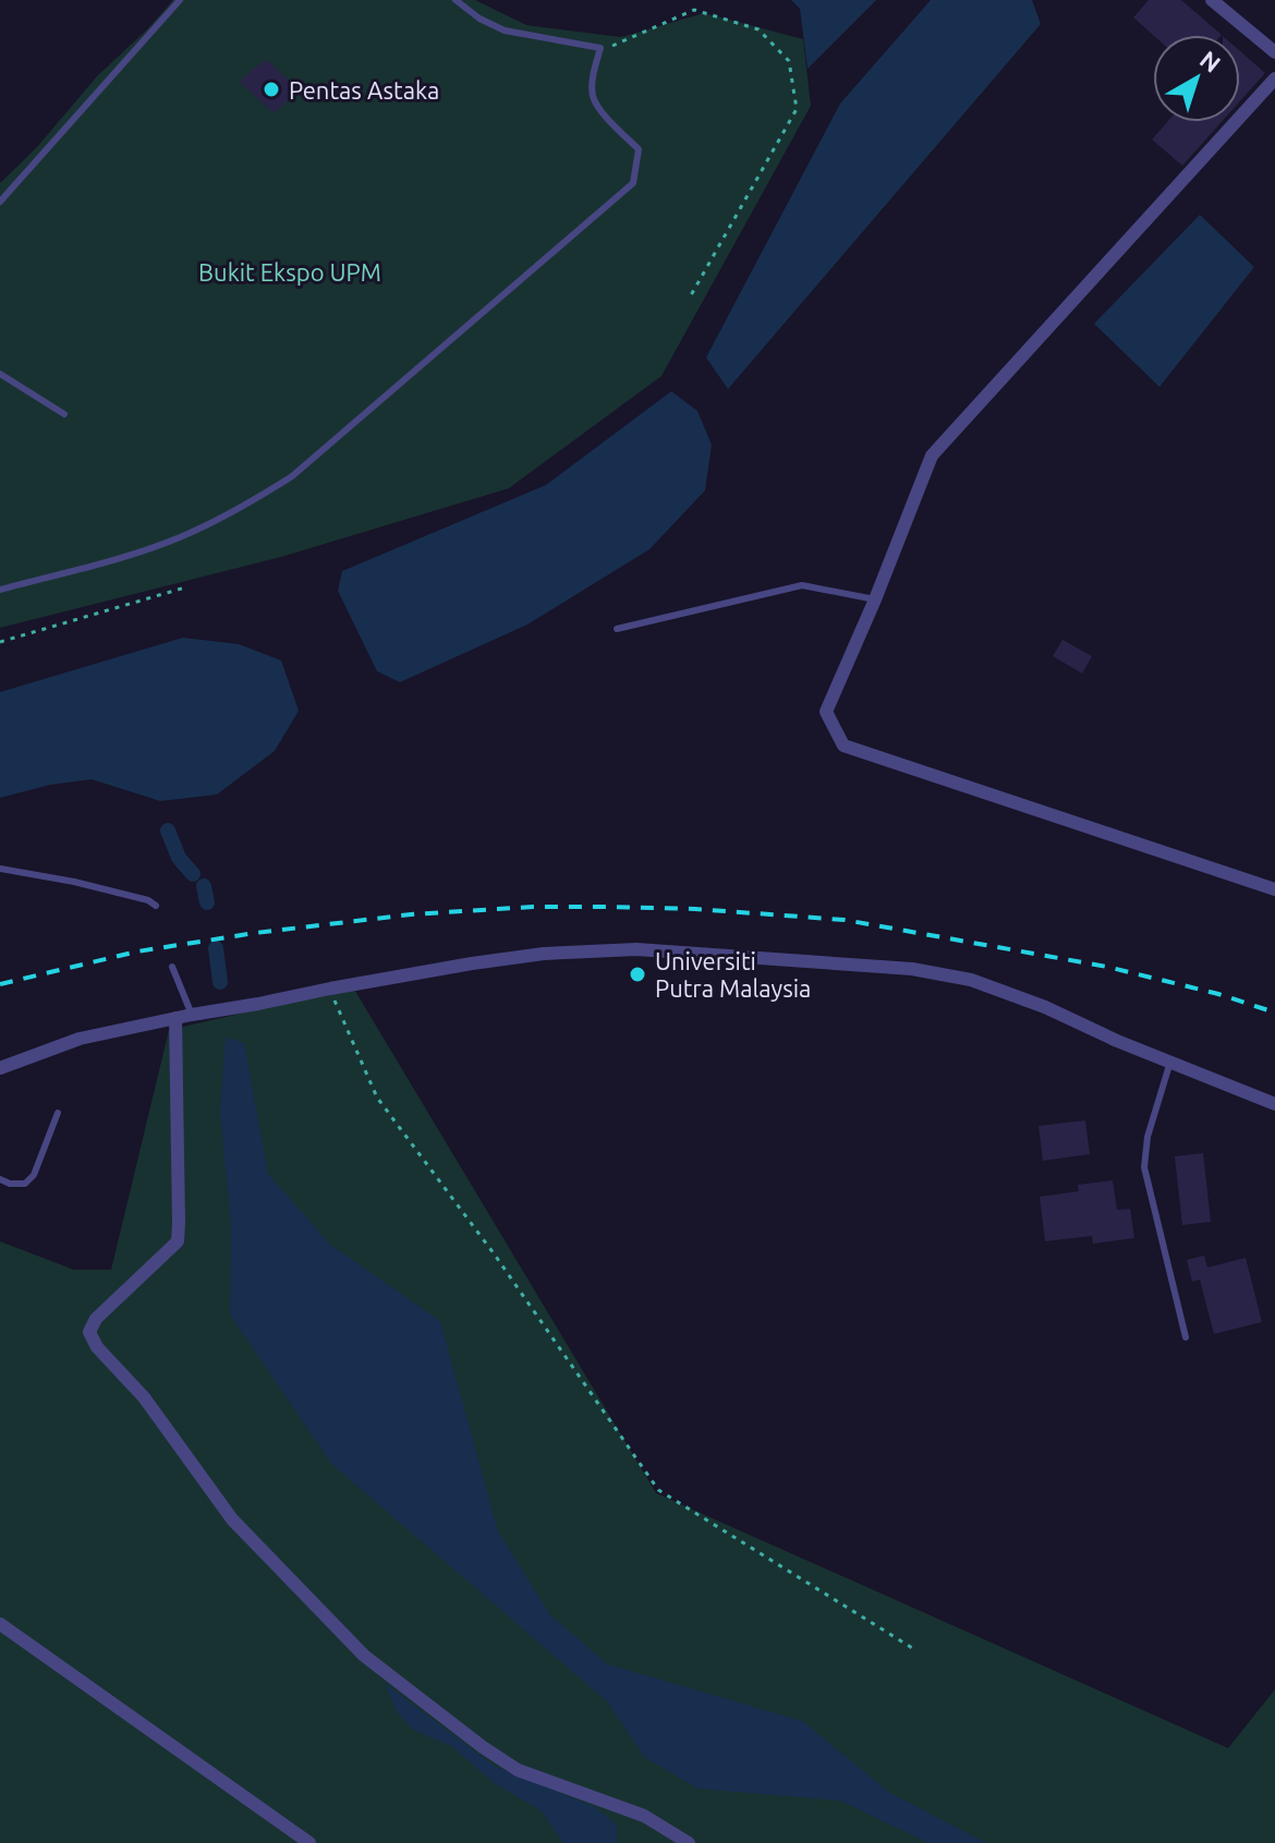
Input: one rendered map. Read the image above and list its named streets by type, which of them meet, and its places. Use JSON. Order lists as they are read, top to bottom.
{
  "parks": ["Bukit Ekspo UPM"],
  "places": ["Pentas Astaka", "Universiti Putra Malaysia"],
  "north": "top right"
}
